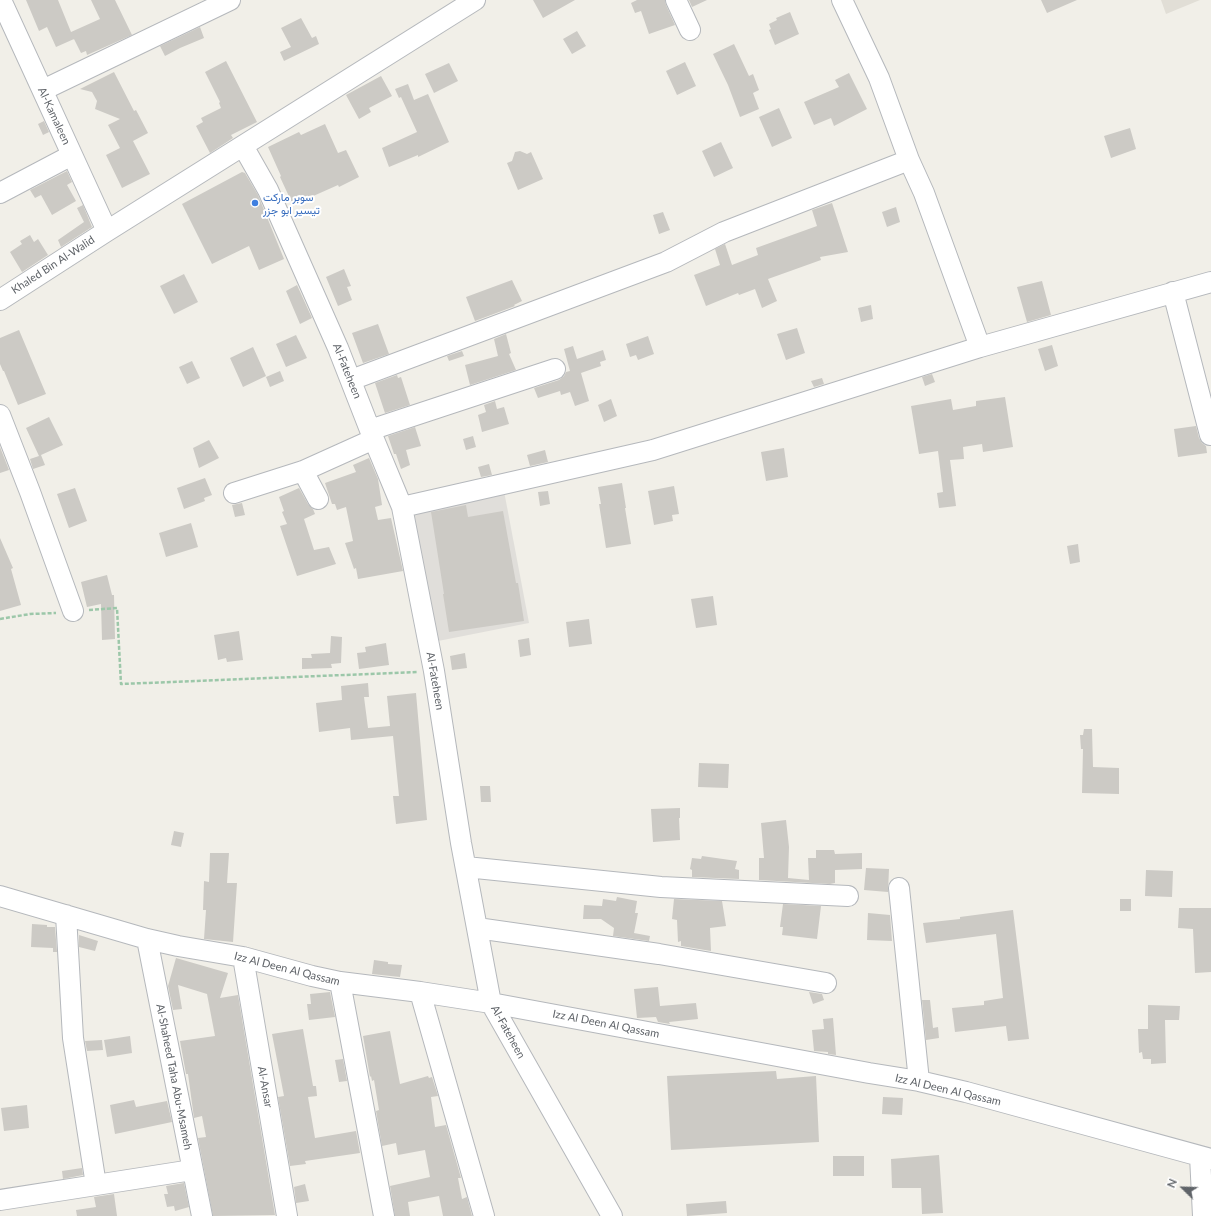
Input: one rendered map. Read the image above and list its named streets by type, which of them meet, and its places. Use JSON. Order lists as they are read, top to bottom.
{
  "streets": {
    "street": [
      "Al-Kamaleen",
      "Khaled Bin Al-Walid",
      "Al-Fateheen",
      "Izz Al Deen Al Qassam",
      "Al-Shaheed Taha Abu-Msameh",
      "Al-Ansar"
    ]
  },
  "crossings": [
    ["Al-Kamaleen", "Khaled Bin Al-Walid"],
    ["Khaled Bin Al-Walid", "Al-Fateheen"],
    ["Al-Fateheen", "Izz Al Deen Al Qassam"],
    ["Izz Al Deen Al Qassam", "Al-Shaheed Taha Abu-Msameh"],
    ["Izz Al Deen Al Qassam", "Al-Ansar"]
  ],
  "places": ["سوبر ماركت تيسير ابو جزر"],
  "north": "top left"
}
